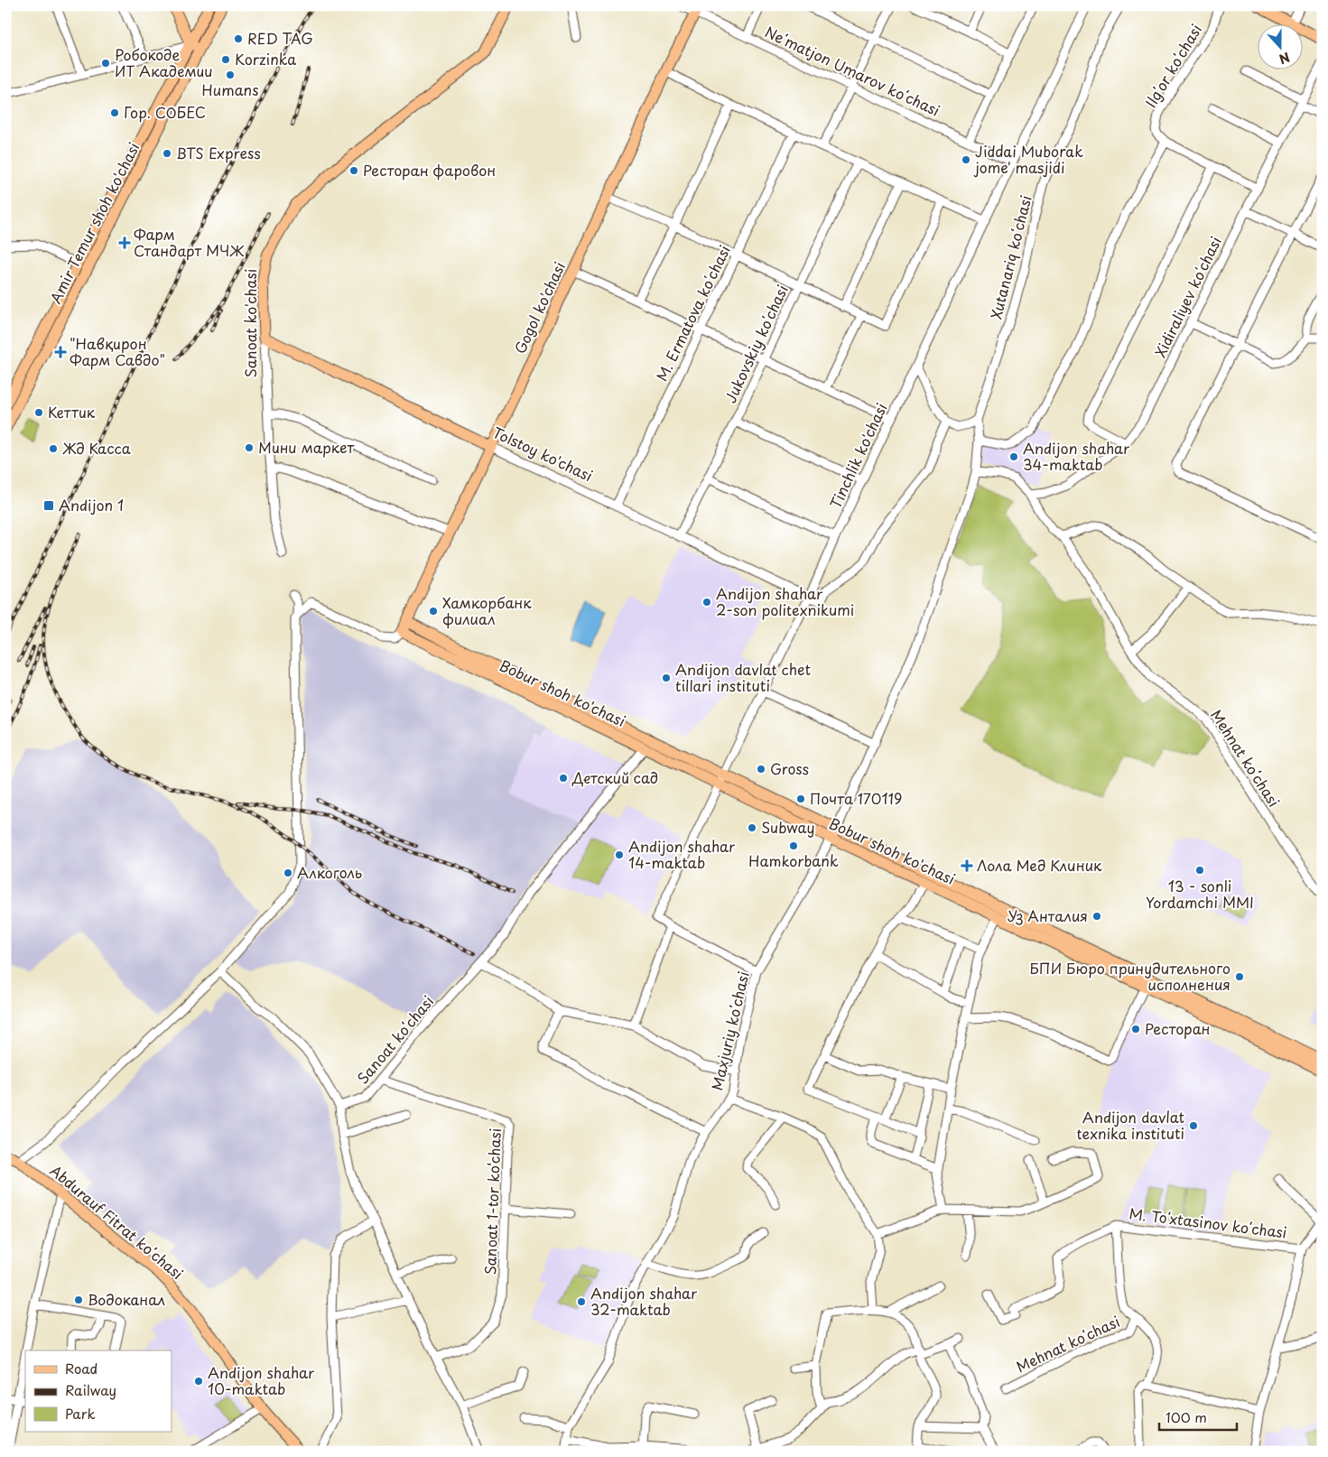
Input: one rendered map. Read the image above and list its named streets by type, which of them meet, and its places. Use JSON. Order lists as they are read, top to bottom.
{
  "streets": {
    "main road": [
      "Amir Temur shoh ko'chasi",
      "Gogol ko'chasi",
      "Sanoat ko'chasi",
      "Tolstoy ko'chasi",
      "Bobur shoh ko'chasi",
      "Abdurauf Fitrat koʻchasi"
    ],
    "street": [
      "Ilgʻor koʻchasi",
      "Neʻmatjon Umarov koʻchasi",
      "Xutanariq koʻchasi",
      "Xidiraliyev koʻchasi",
      "M. Ermatova koʻchasi",
      "Jukovskiy koʻchasi",
      "Tinchlik ko'chasi",
      "Mehnat koʻchasi",
      "Maxjuriy koʻchasi",
      "Sanoat koʻchasi",
      "Sanoat 1-tor ko‘chasi",
      "M. Toʻxtasinov koʻchasi"
    ]
  },
  "crossings": [
    ["Neʻmatjon Umarov koʻchasi", "Gogol ko'chasi"],
    ["Neʻmatjon Umarov koʻchasi", "Tinchlik ko'chasi"],
    ["Xutanariq koʻchasi", "Maxjuriy koʻchasi"],
    ["Xidiraliyev koʻchasi", "Mehnat koʻchasi"],
    ["Gogol ko'chasi", "Tolstoy ko'chasi"],
    ["Gogol ko'chasi", "Bobur shoh ko'chasi"],
    ["M. Ermatova koʻchasi", "Tolstoy ko'chasi"],
    ["Sanoat ko'chasi", "Tolstoy ko'chasi"],
    ["Jukovskiy koʻchasi", "Tolstoy ko'chasi"],
    ["Tolstoy ko'chasi", "Tinchlik ko'chasi"],
    ["Tinchlik ko'chasi", "Bobur shoh ko'chasi"],
    ["Bobur shoh ko'chasi", "Maxjuriy koʻchasi"],
    ["Bobur shoh ko'chasi", "Sanoat koʻchasi"],
    ["Mehnat koʻchasi", "Maxjuriy koʻchasi"],
    ["Mehnat koʻchasi", "M. Toʻxtasinov koʻchasi"],
    ["Sanoat koʻchasi", "Sanoat 1-tor ko‘chasi"]
  ],
  "places": {
    "other": [
      "RED TAG",
      "Korzinka",
      "Робокоде ИТ Академии",
      "Humans",
      "Гор. СОБЕС",
      "BTS Express",
      "Jiddai Muborak jome' masjidi",
      "Ресторан фаровон",
      "Кеттик",
      "Мини маркет",
      "Жд Касса",
      "Andijon shahar 34-maktab",
      "Andijon shahar 2-son politexnikumi",
      "Хамкорбанк филиал",
      "Andijon davlat chet tillari instituti",
      "Gross",
      "Детский сад",
      "Почта 170119",
      "Subway",
      "Hamkorbank",
      "Andijon shahar 14-maktab",
      "13 - sonli Yordamchi MMI",
      "Алкоголь",
      "Уз Анталия",
      "БПИ Бюро принудительного исполнения",
      "Ресторан",
      "Andijon davlat texnika instituti",
      "Водоканал",
      "Andijon shahar 32-maktab",
      "Andijon shahar 10-maktab"
    ],
    "health": ["Фарм Стандарт МЧЖ", "\"Навқирон Фарм Савдо\"", "Лола Мед Клиник"],
    "transit": ["Andijon 1"]
  },
  "legend": ["Road", "Railway", "Park"],
  "scale_bar": "100 m",
  "north": "bottom"
}
